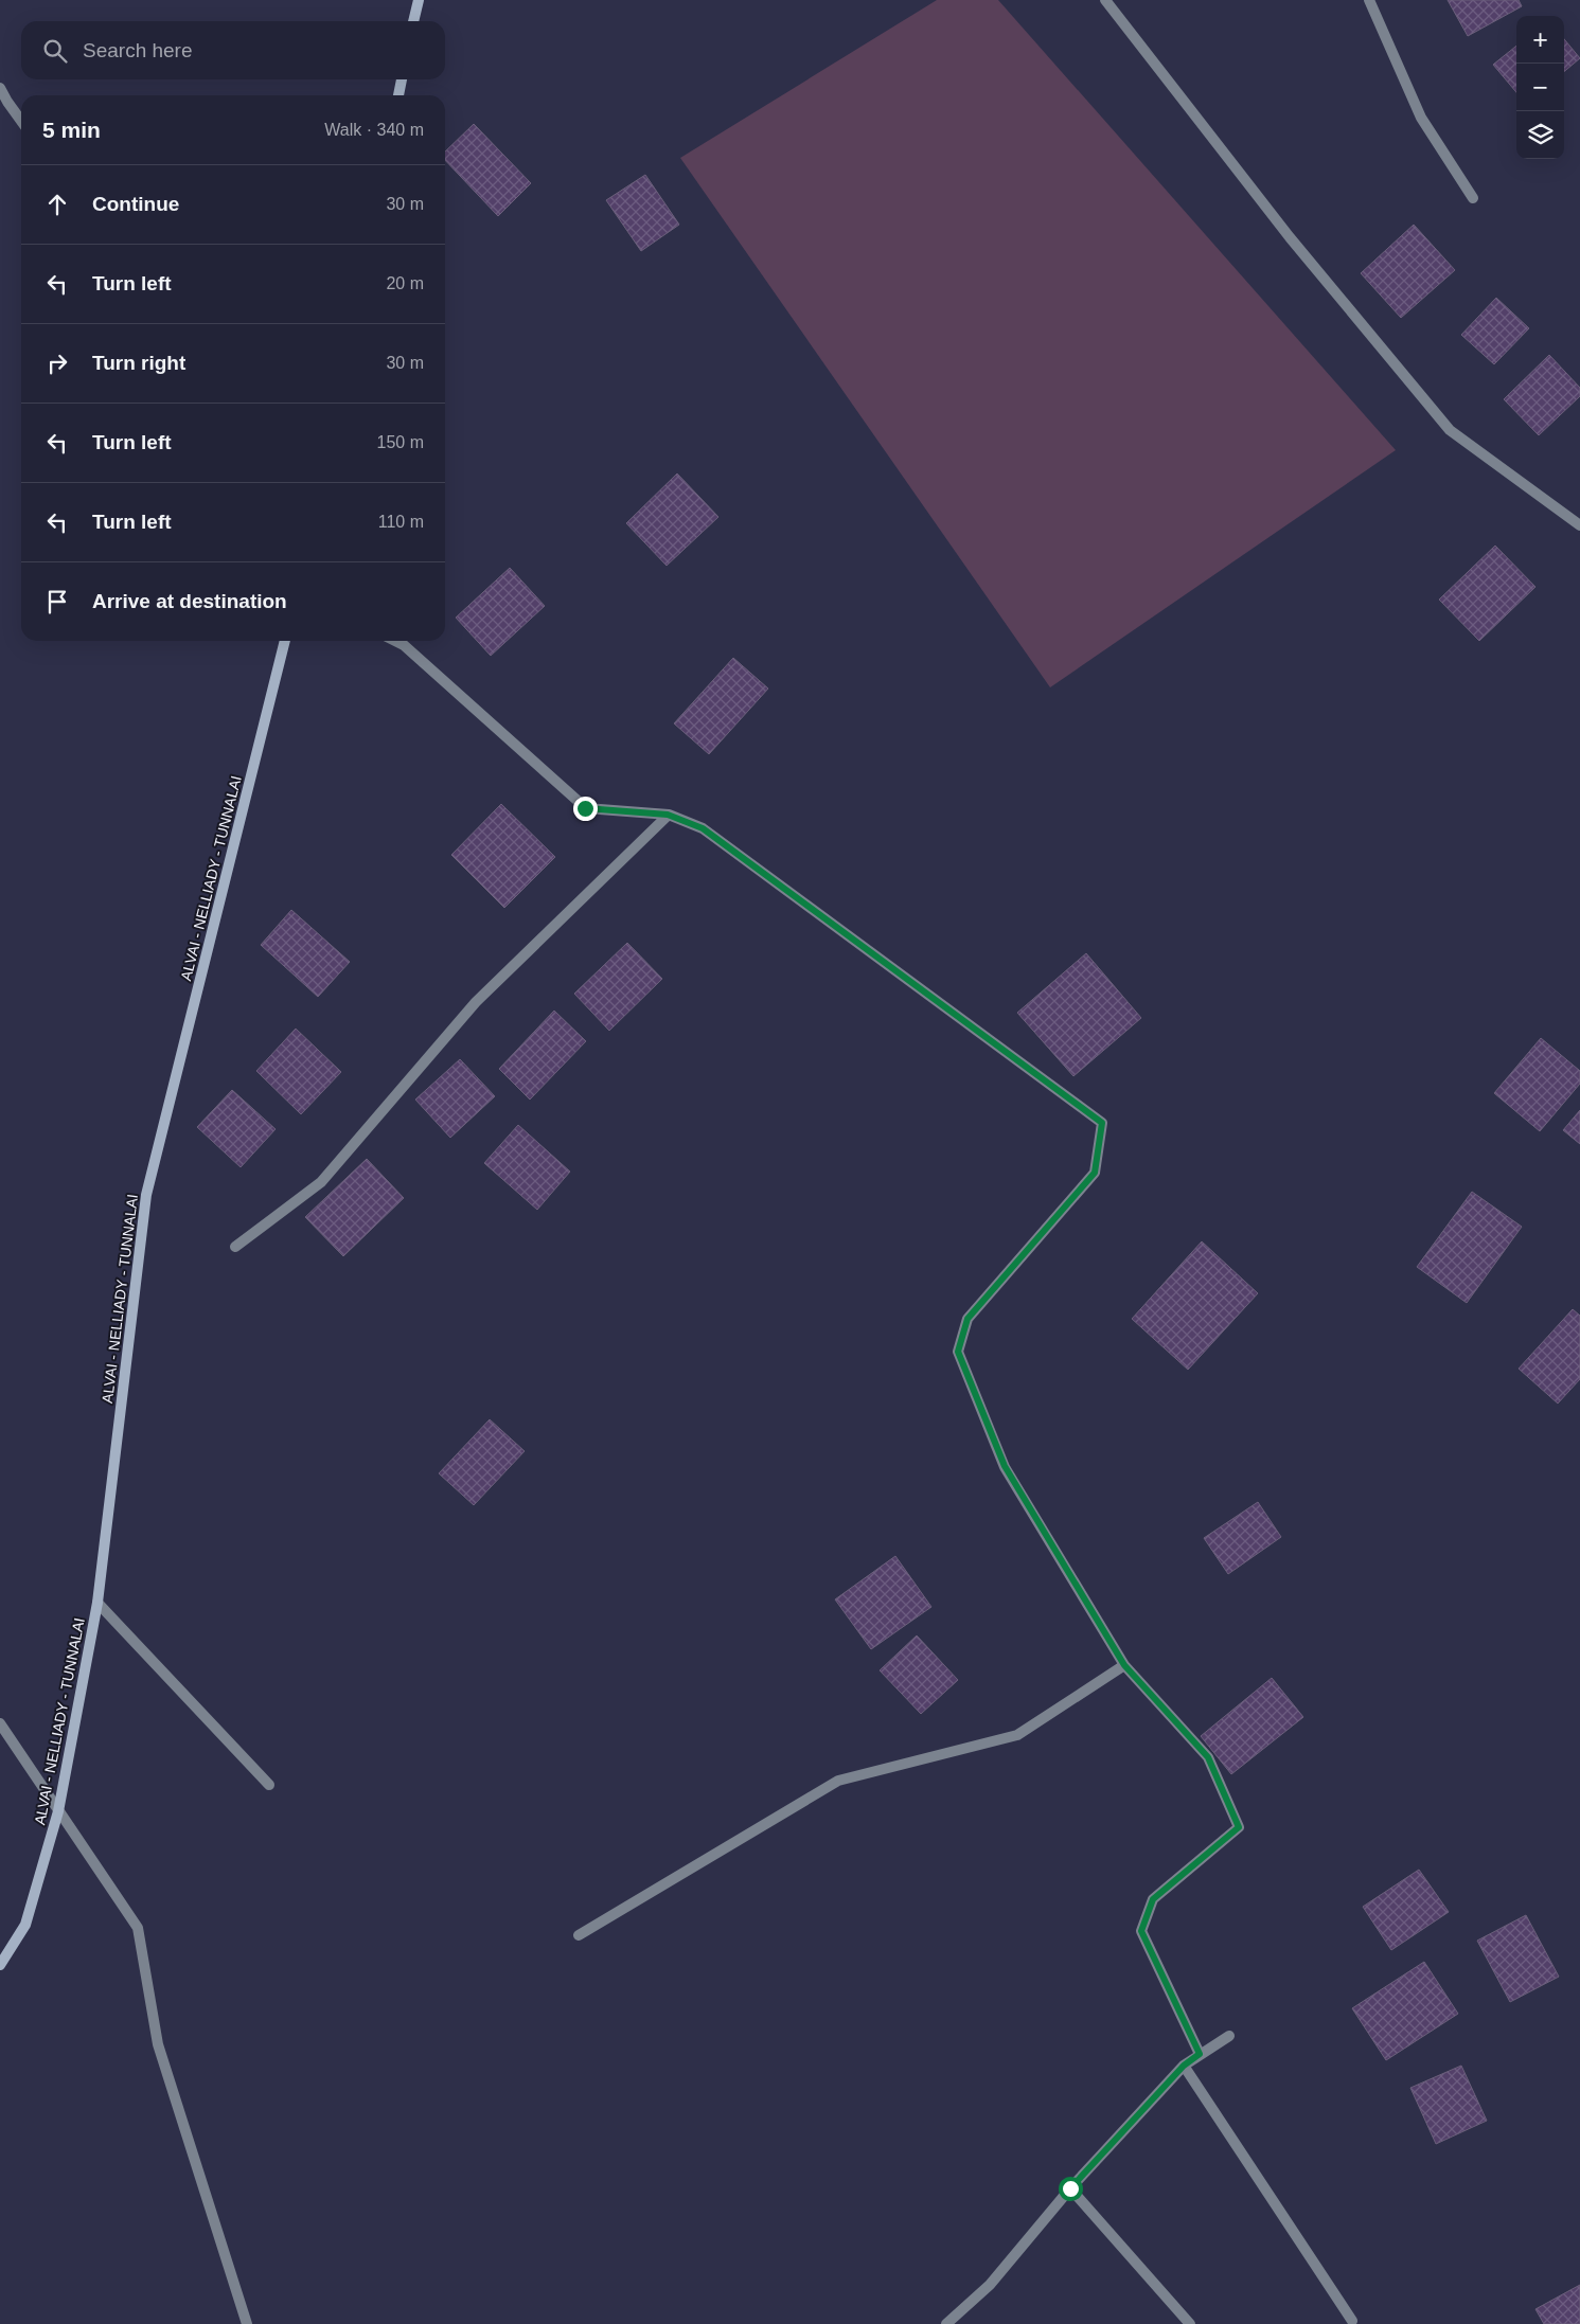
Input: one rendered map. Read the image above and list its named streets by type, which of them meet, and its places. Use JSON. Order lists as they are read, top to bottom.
{
  "streets": {
    "main road": ["ALVAI - NELLIADY - TUNNALAI"]
  },
  "page": {
    "map_buttons": ["+", "−"],
    "search": "Search here",
    "heading": ["5 min", "Walk · 340 m"],
    "list": [
      ["Continue", "30 m"],
      ["Turn left", "20 m"],
      ["Turn right", "30 m"],
      ["Turn left", "150 m"],
      ["Turn left", "110 m"],
      "Arrive at destination"
    ]
  }
}
